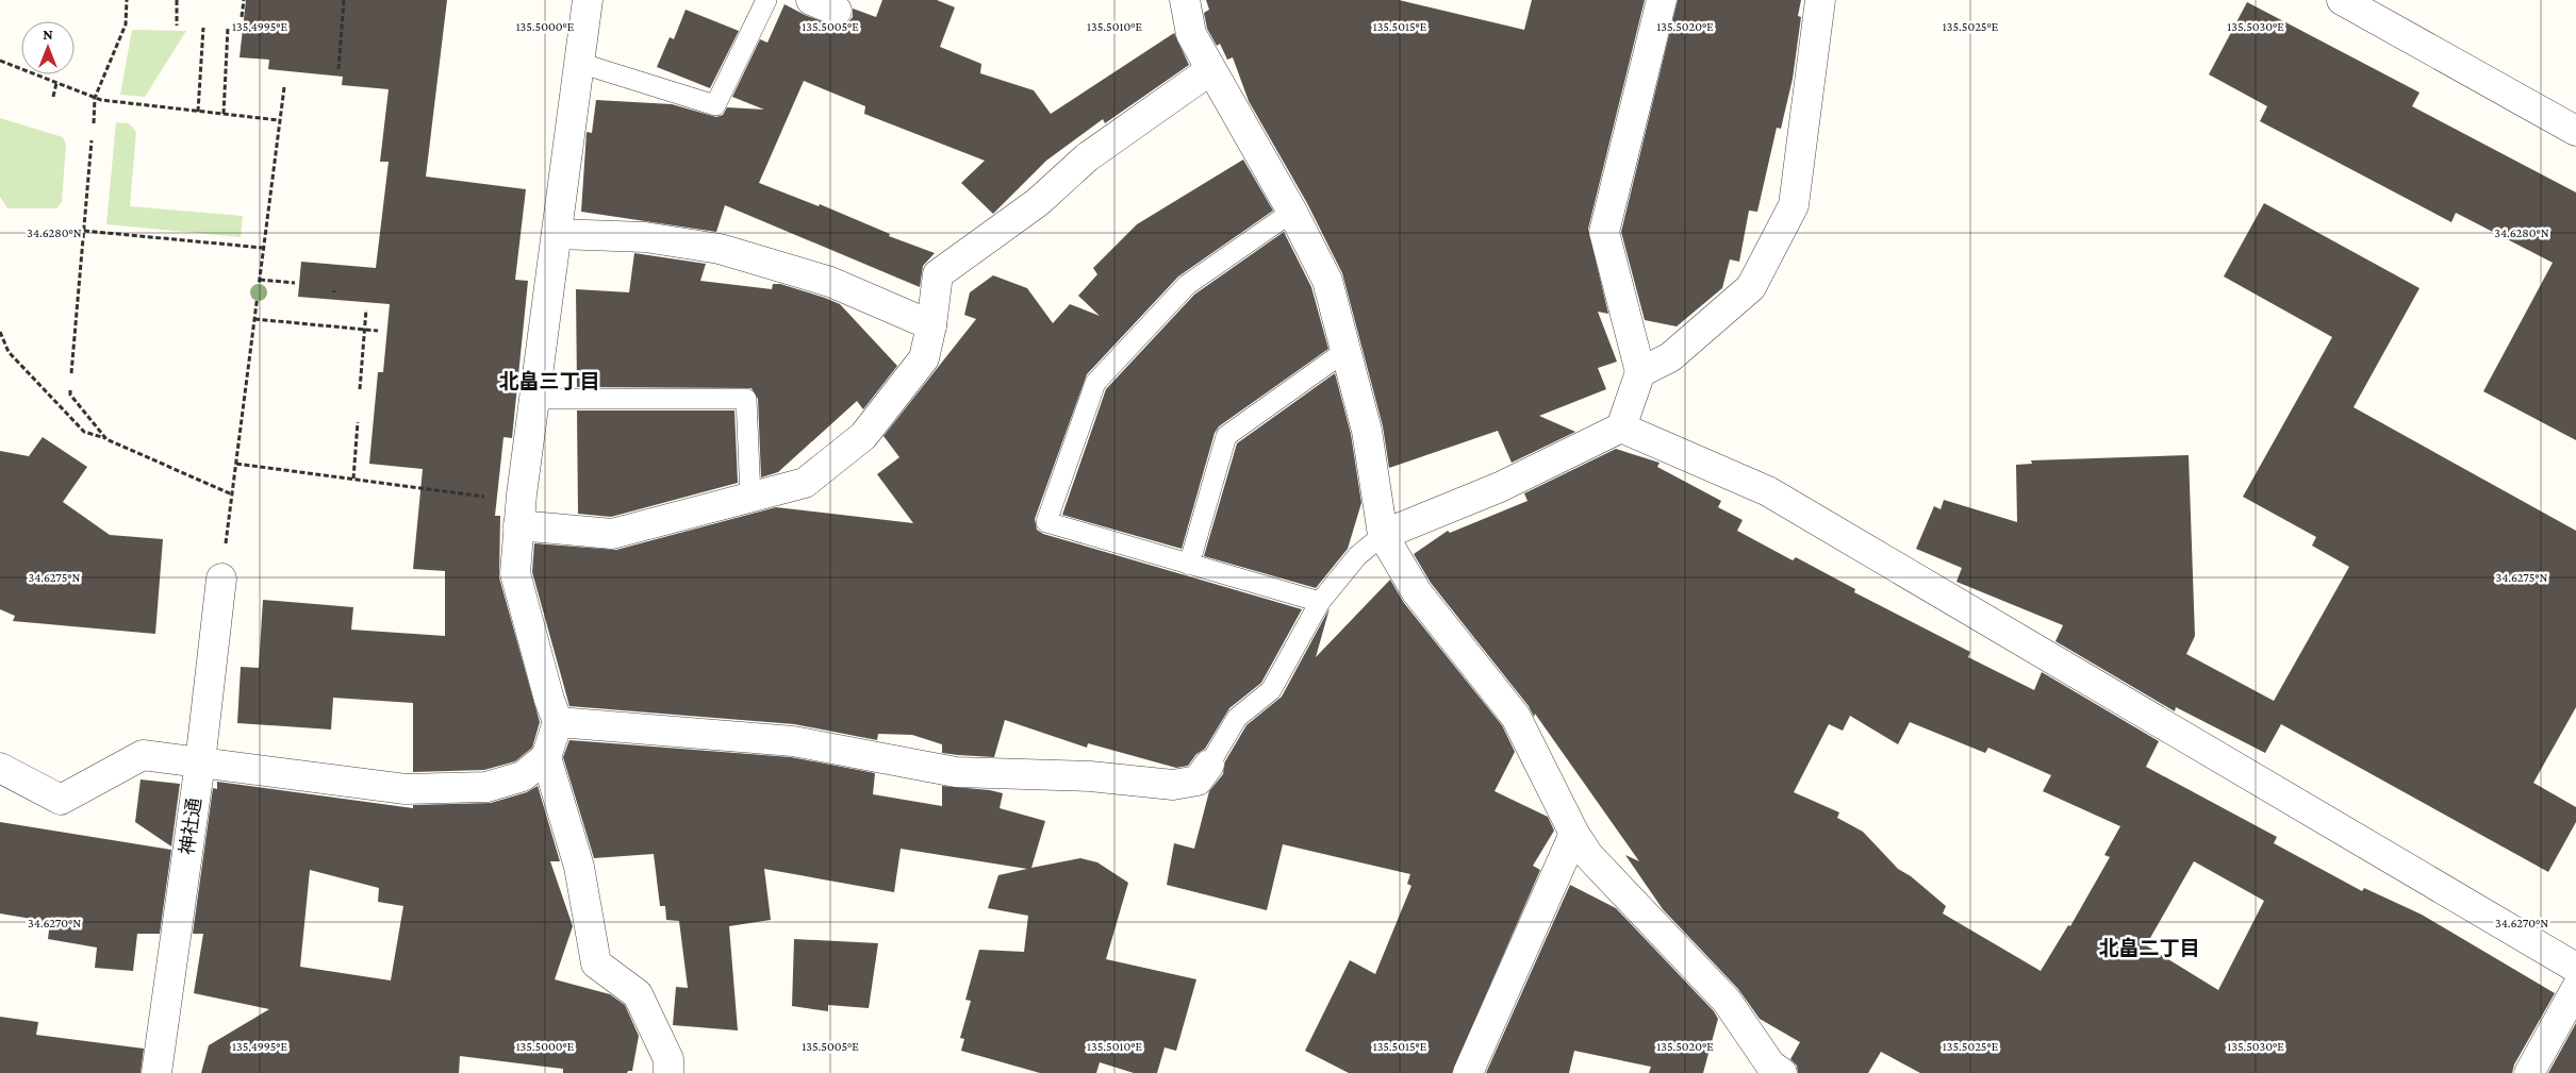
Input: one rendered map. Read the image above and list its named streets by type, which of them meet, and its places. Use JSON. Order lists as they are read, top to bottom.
{
  "streets": {
    "street": ["神社通"]
  },
  "districts": ["北畠三丁目", "北畠二丁目"],
  "north": "top",
  "coordinates": [
    "135.4995°E",
    "135.5000°E",
    "135.5005°E",
    "135.5010°E",
    "135.5015°E",
    "135.5020°E",
    "135.5025°E",
    "135.5030°E",
    "34.6280°N",
    "34.6275°N",
    "34.6270°N"
  ]
}
